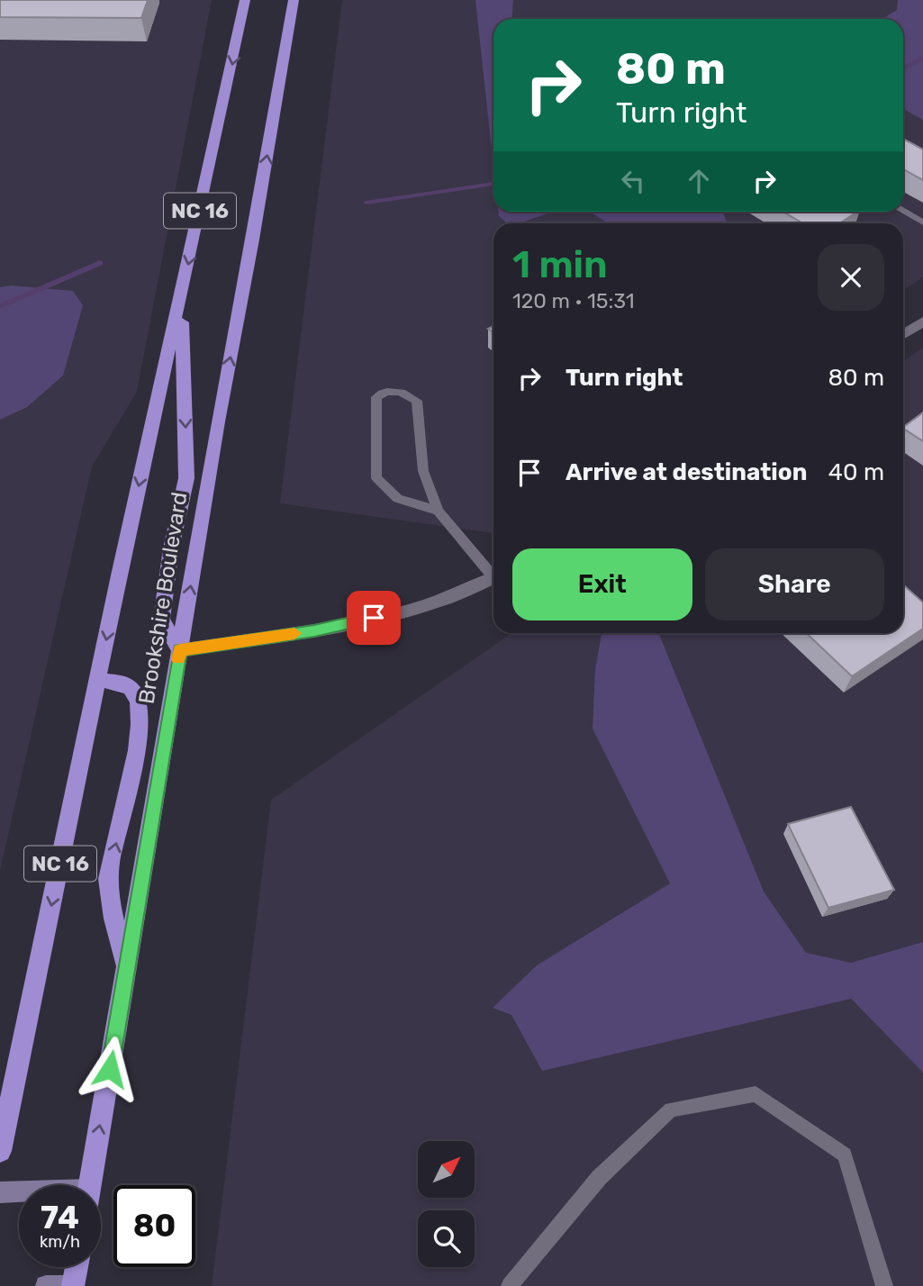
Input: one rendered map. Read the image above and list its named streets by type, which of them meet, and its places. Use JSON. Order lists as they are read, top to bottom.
{
  "streets": {
    "highway": ["NC 16", "Brookshire Boulevard"]
  },
  "north": "top right",
  "page": {
    "turn": ["80 m", "Turn right"],
    "heading": ["1 min", "120 m · 15:31"],
    "list": [
      {
        "name": "Turn right",
        "value": "80 m"
      },
      {
        "name": "Arrive at destination",
        "value": "40 m"
      }
    ],
    "buttons": ["Exit", "Share"],
    "speed": "74 km/h",
    "limit": "80"
  }
}
